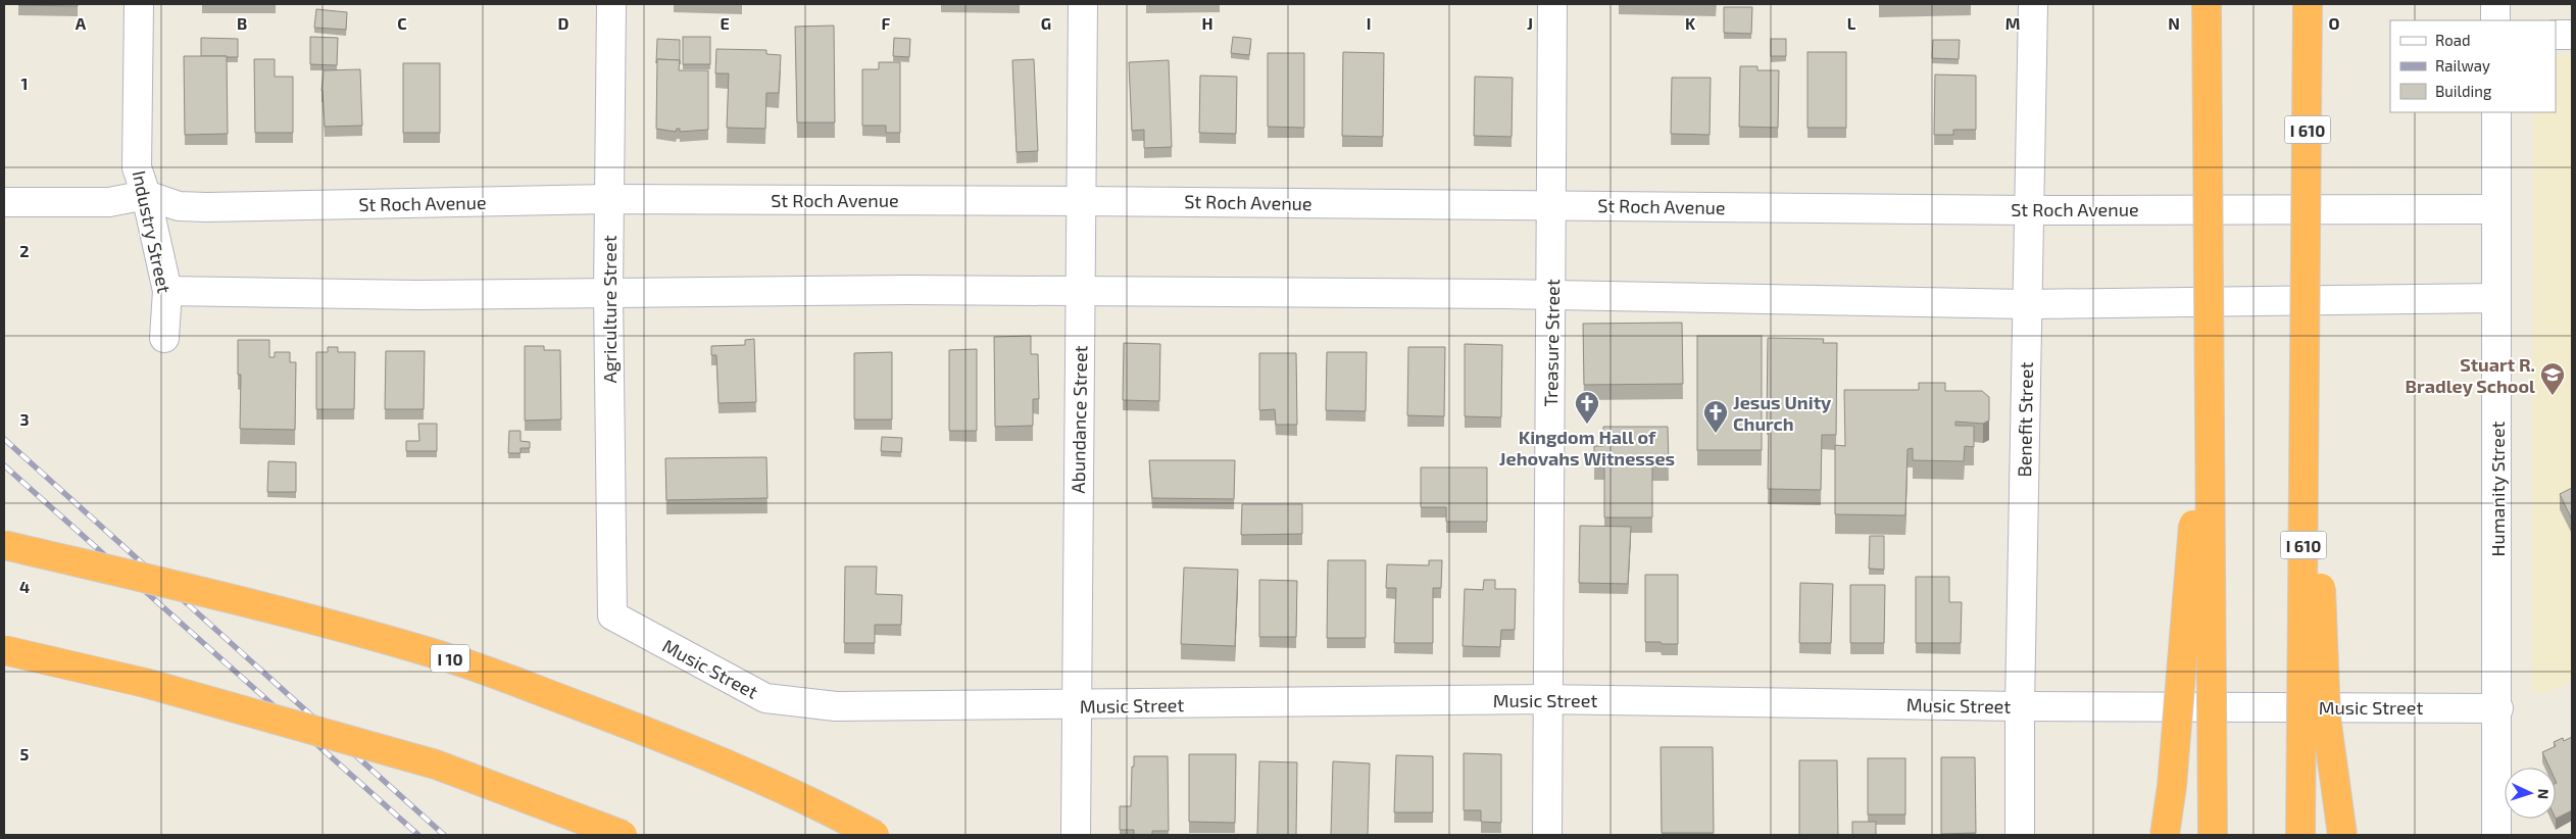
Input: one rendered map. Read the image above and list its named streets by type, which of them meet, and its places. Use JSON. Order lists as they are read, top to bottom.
{
  "streets": {
    "highway": ["I 610", "I 10"],
    "street": [
      "St Roch Avenue",
      "Industry Street",
      "Agriculture Street",
      "Treasure Street",
      "Abundance Street",
      "Benefit Street",
      "Humanity Street",
      "Music Street"
    ]
  },
  "crossings": [
    ["St Roch Avenue", "Industry Street"],
    ["St Roch Avenue", "Agriculture Street"],
    ["St Roch Avenue", "Treasure Street"],
    ["St Roch Avenue", "Abundance Street"],
    ["St Roch Avenue", "Benefit Street"],
    ["St Roch Avenue", "Humanity Street"],
    ["Agriculture Street", "Music Street"],
    ["Treasure Street", "Music Street"],
    ["Abundance Street", "Music Street"],
    ["Benefit Street", "Music Street"],
    ["Humanity Street", "Music Street"]
  ],
  "places": {
    "school or university": ["Stuart R. Bradley School"],
    "church": ["Kingdom Hall of Jehovahs Witnesses", "Jesus Unity Church"]
  },
  "legend": ["Road", "Railway", "Building"],
  "north": "right",
  "grid": {
    "columns": [
      "A",
      "B",
      "C",
      "D",
      "E",
      "F",
      "G",
      "H",
      "I",
      "J",
      "K",
      "L",
      "M",
      "N",
      "O"
    ],
    "rows": [
      "1",
      "2",
      "3",
      "4",
      "5"
    ]
  }
}
